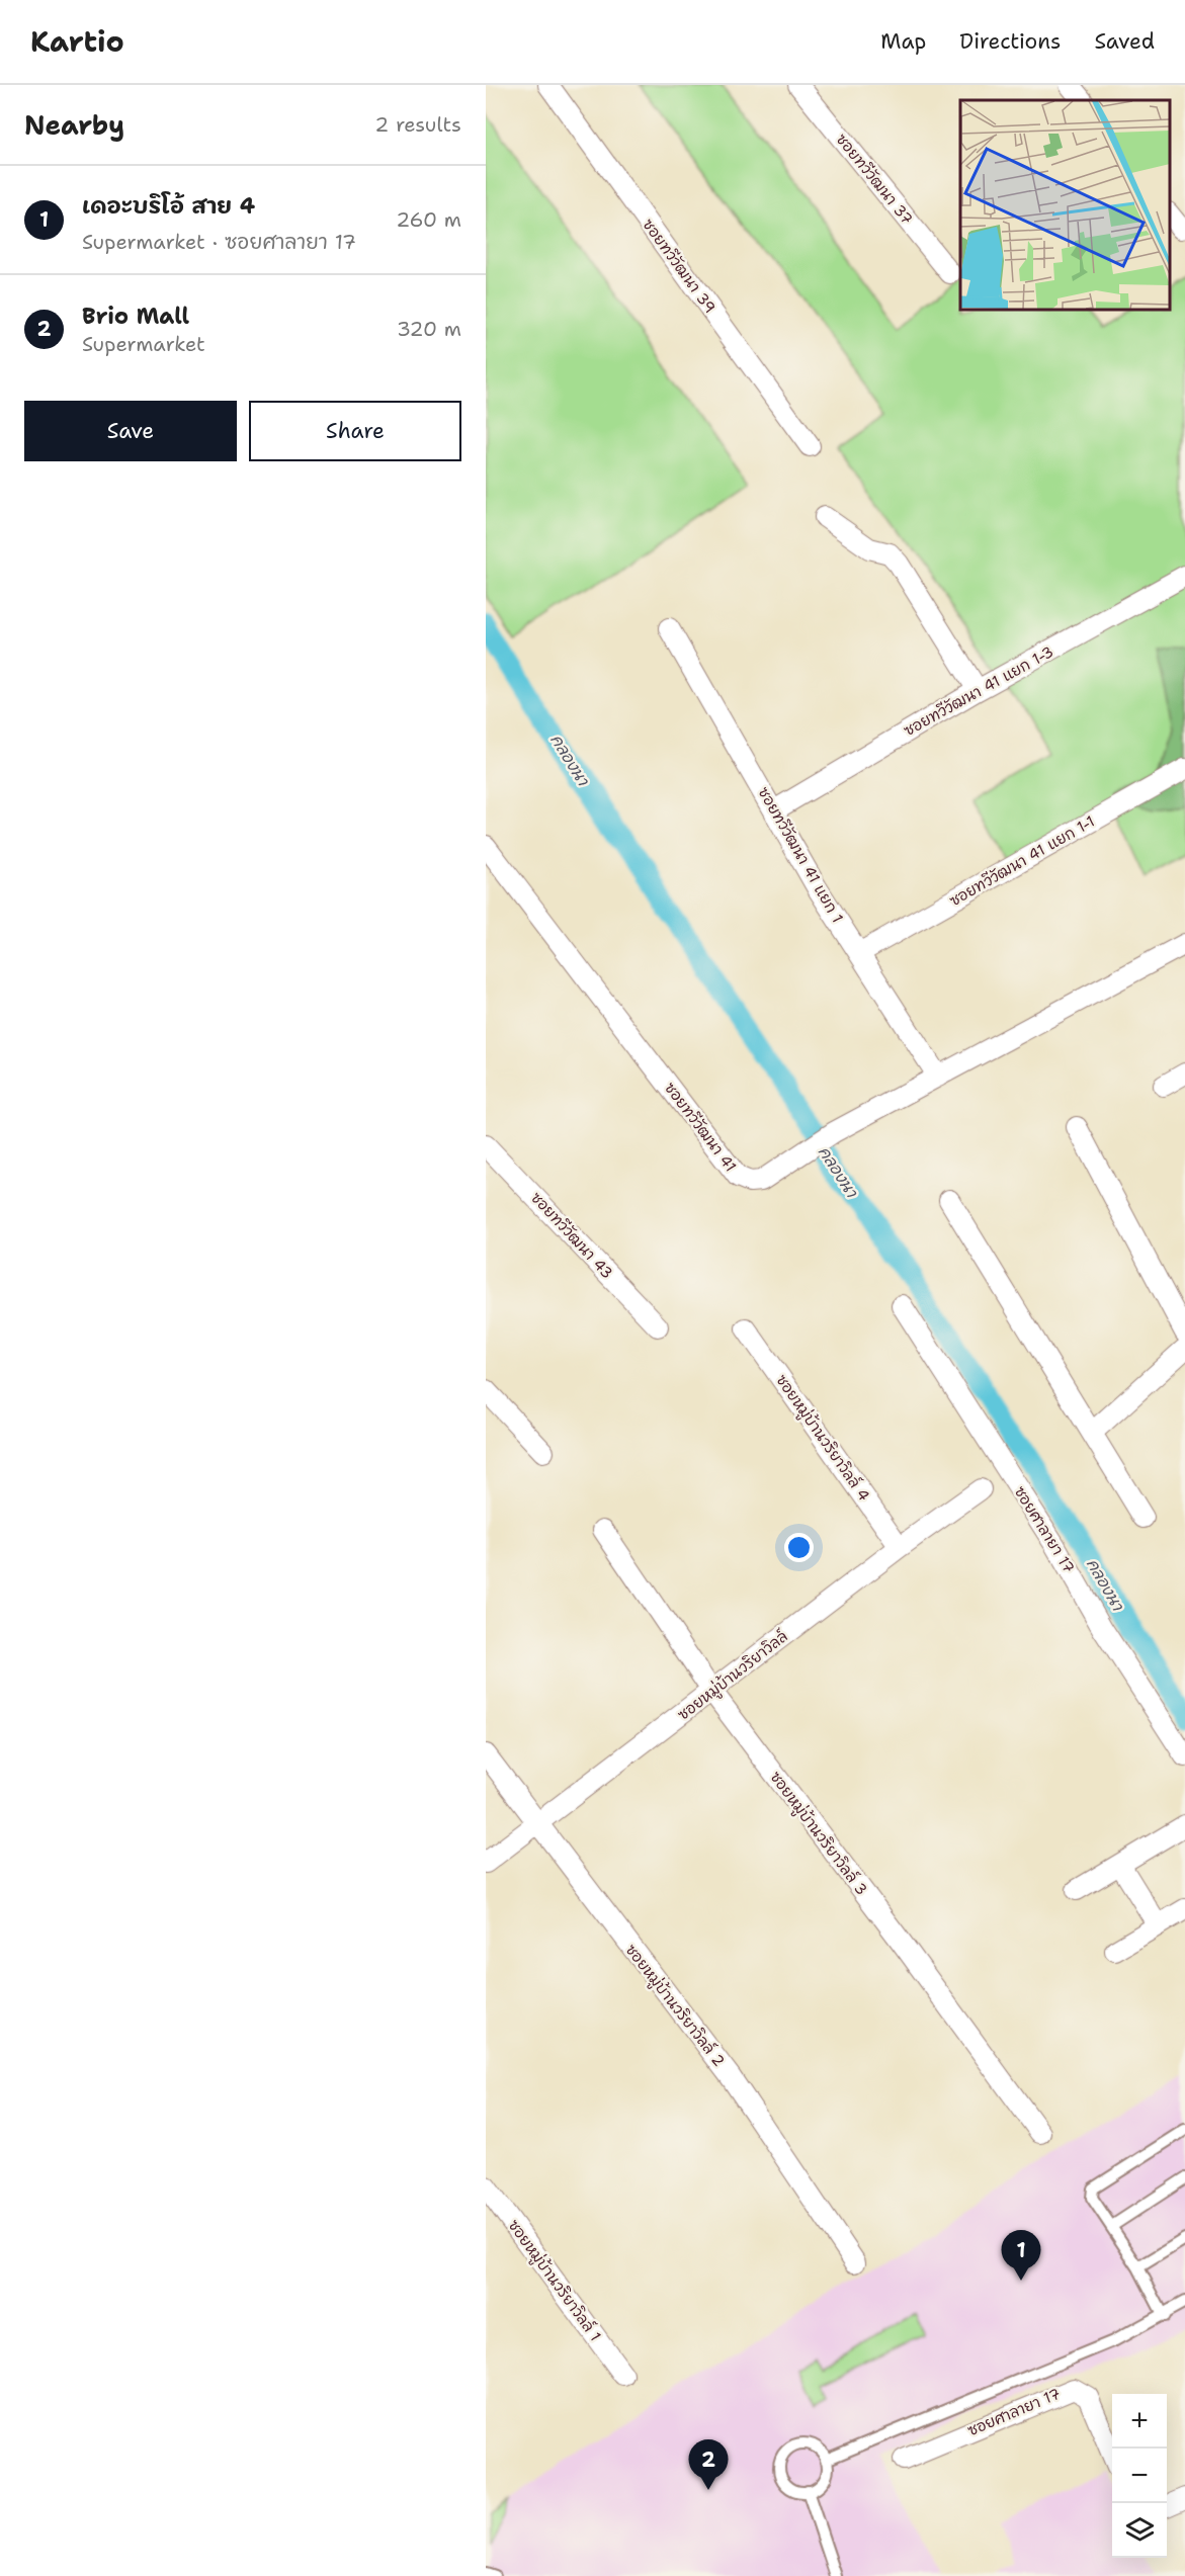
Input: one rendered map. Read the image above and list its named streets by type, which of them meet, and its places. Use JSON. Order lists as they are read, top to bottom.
{
  "streets": {
    "street": [
      "ซอยทวีวัฒนา 37",
      "ซอยทวีวัฒนา 39",
      "ซอยทวีวัฒนา 41 แยก 1-3",
      "ซอยทวีวัฒนา 41 แยก 1",
      "ซอยทวีวัฒนา 41 แยก 1-1",
      "ซอยทวีวัฒนา 41",
      "ซอยทวีวัฒนา 43",
      "ซอยหมู่บ้านวริยาวิลล์ 4",
      "ซอยศาลายา 17",
      "ซอยหมู่บ้านวริยาวิลล์",
      "ซอยหมู่บ้านวริยาวิลล์ 3",
      "ซอยหมู่บ้านวริยาวิลล์ 2",
      "ซอยหมู่บ้านวริยาวิลล์ 1"
    ]
  },
  "crossings": [
    ["ซอยทวีวัฒนา 41 แยก 1-3", "ซอยทวีวัฒนา 41 แยก 1"],
    ["ซอยทวีวัฒนา 41 แยก 1", "ซอยทวีวัฒนา 41 แยก 1-1"],
    ["ซอยทวีวัฒนา 41 แยก 1", "ซอยทวีวัฒนา 41"],
    ["ซอยหมู่บ้านวริยาวิลล์ 4", "ซอยหมู่บ้านวริยาวิลล์"],
    ["ซอยหมู่บ้านวริยาวิลล์", "ซอยหมู่บ้านวริยาวิลล์ 3"],
    ["ซอยหมู่บ้านวริยาวิลล์", "ซอยหมู่บ้านวริยาวิลล์ 2"]
  ],
  "water": ["คลองนา"],
  "page": {
    "header": "Kartio",
    "nav": ["Map", "Directions", "Saved"],
    "heading": ["Nearby", "2 results"],
    "list": [
      {
        "mark": "1",
        "name": "เดอะบริโอ้ สาย 4",
        "note": "Supermarket · ซอยศาลายา 17",
        "value": "260 m"
      },
      {
        "mark": "2",
        "name": "Brio Mall",
        "note": "Supermarket",
        "value": "320 m"
      }
    ],
    "buttons": ["Save", "Share"],
    "pins": ["1", "2"],
    "map_buttons": ["+", "−"]
  }
}
